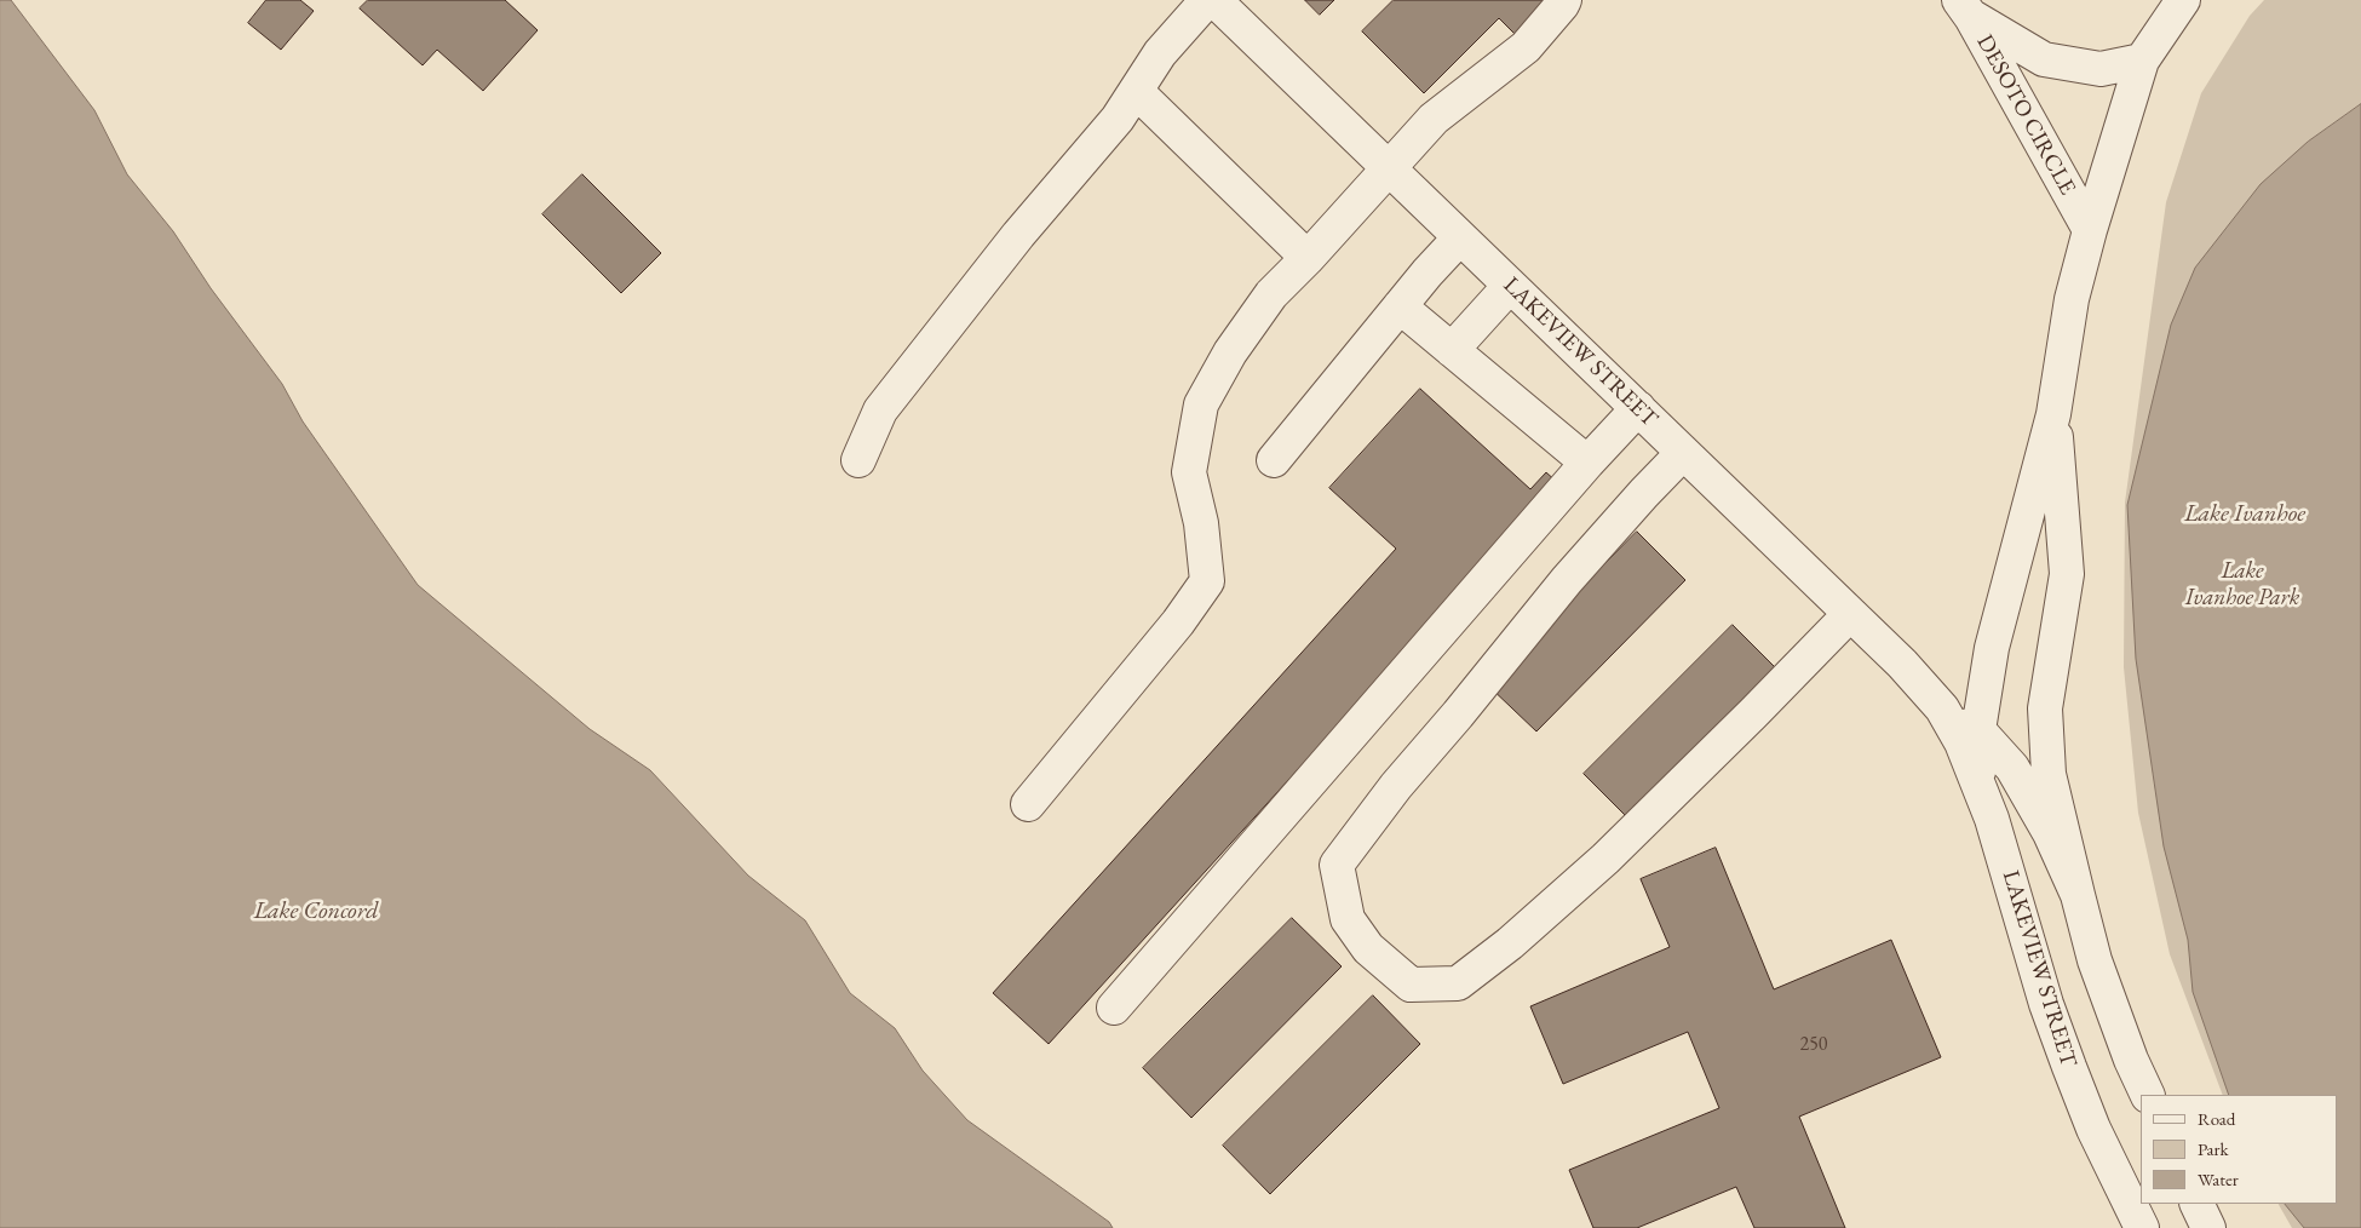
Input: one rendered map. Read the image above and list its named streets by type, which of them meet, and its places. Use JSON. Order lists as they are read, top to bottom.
{
  "streets": {
    "street": ["DESOTO CIRCLE", "LAKEVIEW STREET"]
  },
  "water": ["Lake Ivanhoe", "Lake Concord"],
  "parks": ["Lake Ivanhoe Park"],
  "house_numbers": ["250"],
  "legend": ["Road", "Park", "Water"]
}
